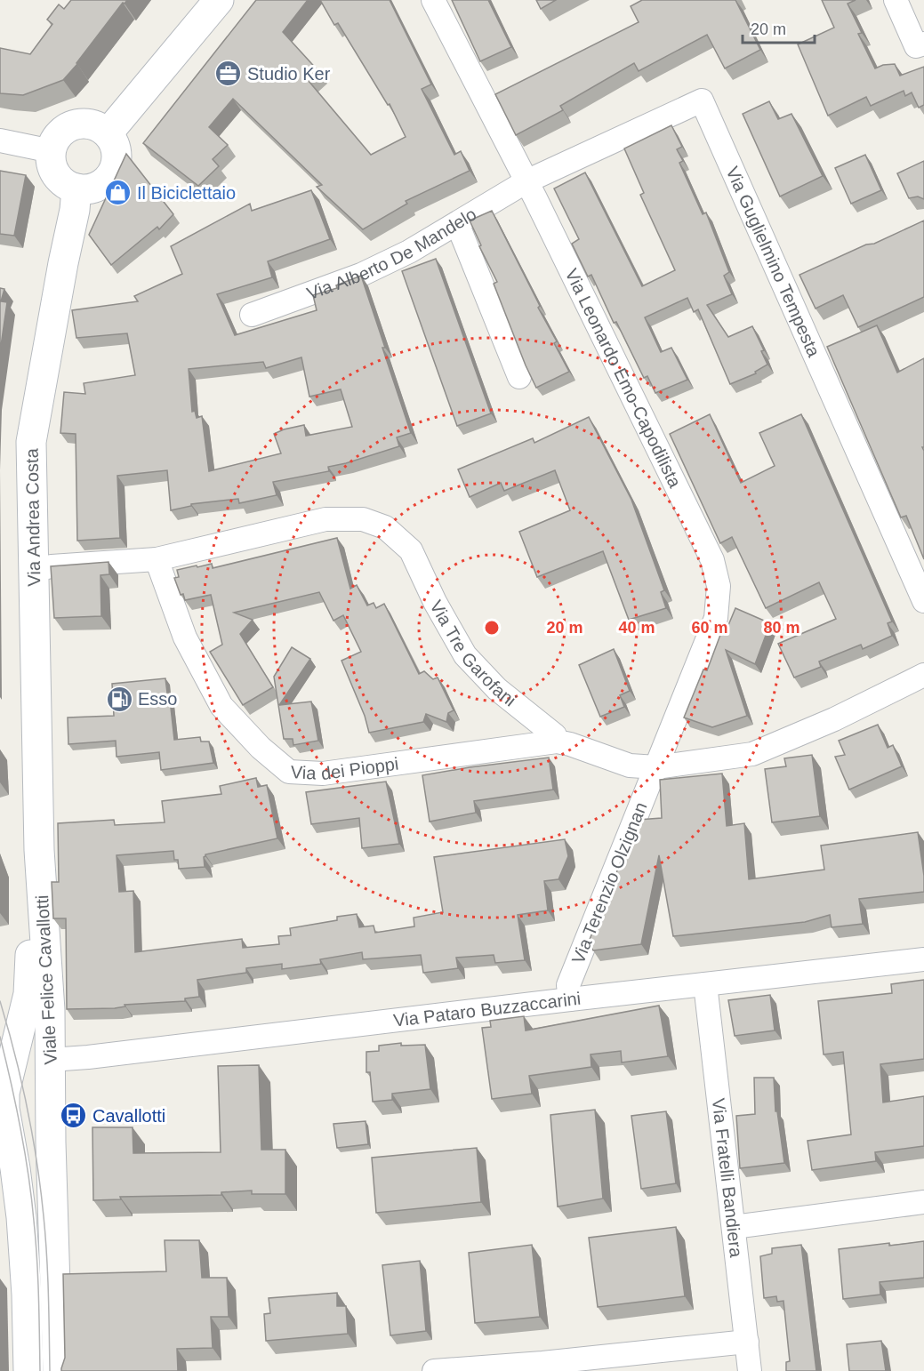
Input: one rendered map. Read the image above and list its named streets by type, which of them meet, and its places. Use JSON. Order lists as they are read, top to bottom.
{
  "streets": {
    "main road": ["Via Andrea Costa", "Viale Felice Cavallotti"],
    "street": [
      "Via Alberto De Mandelo",
      "Via Guglielmino Tempesta",
      "Via Leonardo Emo-Capodilista",
      "Via Tre Garofani",
      "Via dei Pioppi",
      "Via Terenzio Olzignan",
      "Via Pataro Buzzaccarini",
      "Via Fratelli Bandiera"
    ]
  },
  "crossings": [
    ["Via Alberto De Mandelo", "Via Guglielmino Tempesta"],
    ["Via Alberto De Mandelo", "Via Leonardo Emo-Capodilista"],
    ["Via Guglielmino Tempesta", "Via Leonardo Emo-Capodilista"],
    ["Via Leonardo Emo-Capodilista", "Via Terenzio Olzignan"],
    ["Via Andrea Costa", "Via Tre Garofani"],
    ["Via Andrea Costa", "Viale Felice Cavallotti"],
    ["Via Tre Garofani", "Via dei Pioppi"],
    ["Via Terenzio Olzignan", "Via Pataro Buzzaccarini"],
    ["Viale Felice Cavallotti", "Via Pataro Buzzaccarini"],
    ["Via Pataro Buzzaccarini", "Via Fratelli Bandiera"]
  ],
  "places": {
    "office": ["Studio Ker"],
    "shop": ["Il Biciclettaio"],
    "fuel station": ["Esso"],
    "bus stop": ["Cavallotti"]
  },
  "scale_bar": "20 m",
  "rings": [
    "20 m",
    "40 m",
    "60 m",
    "80 m"
  ]
}
